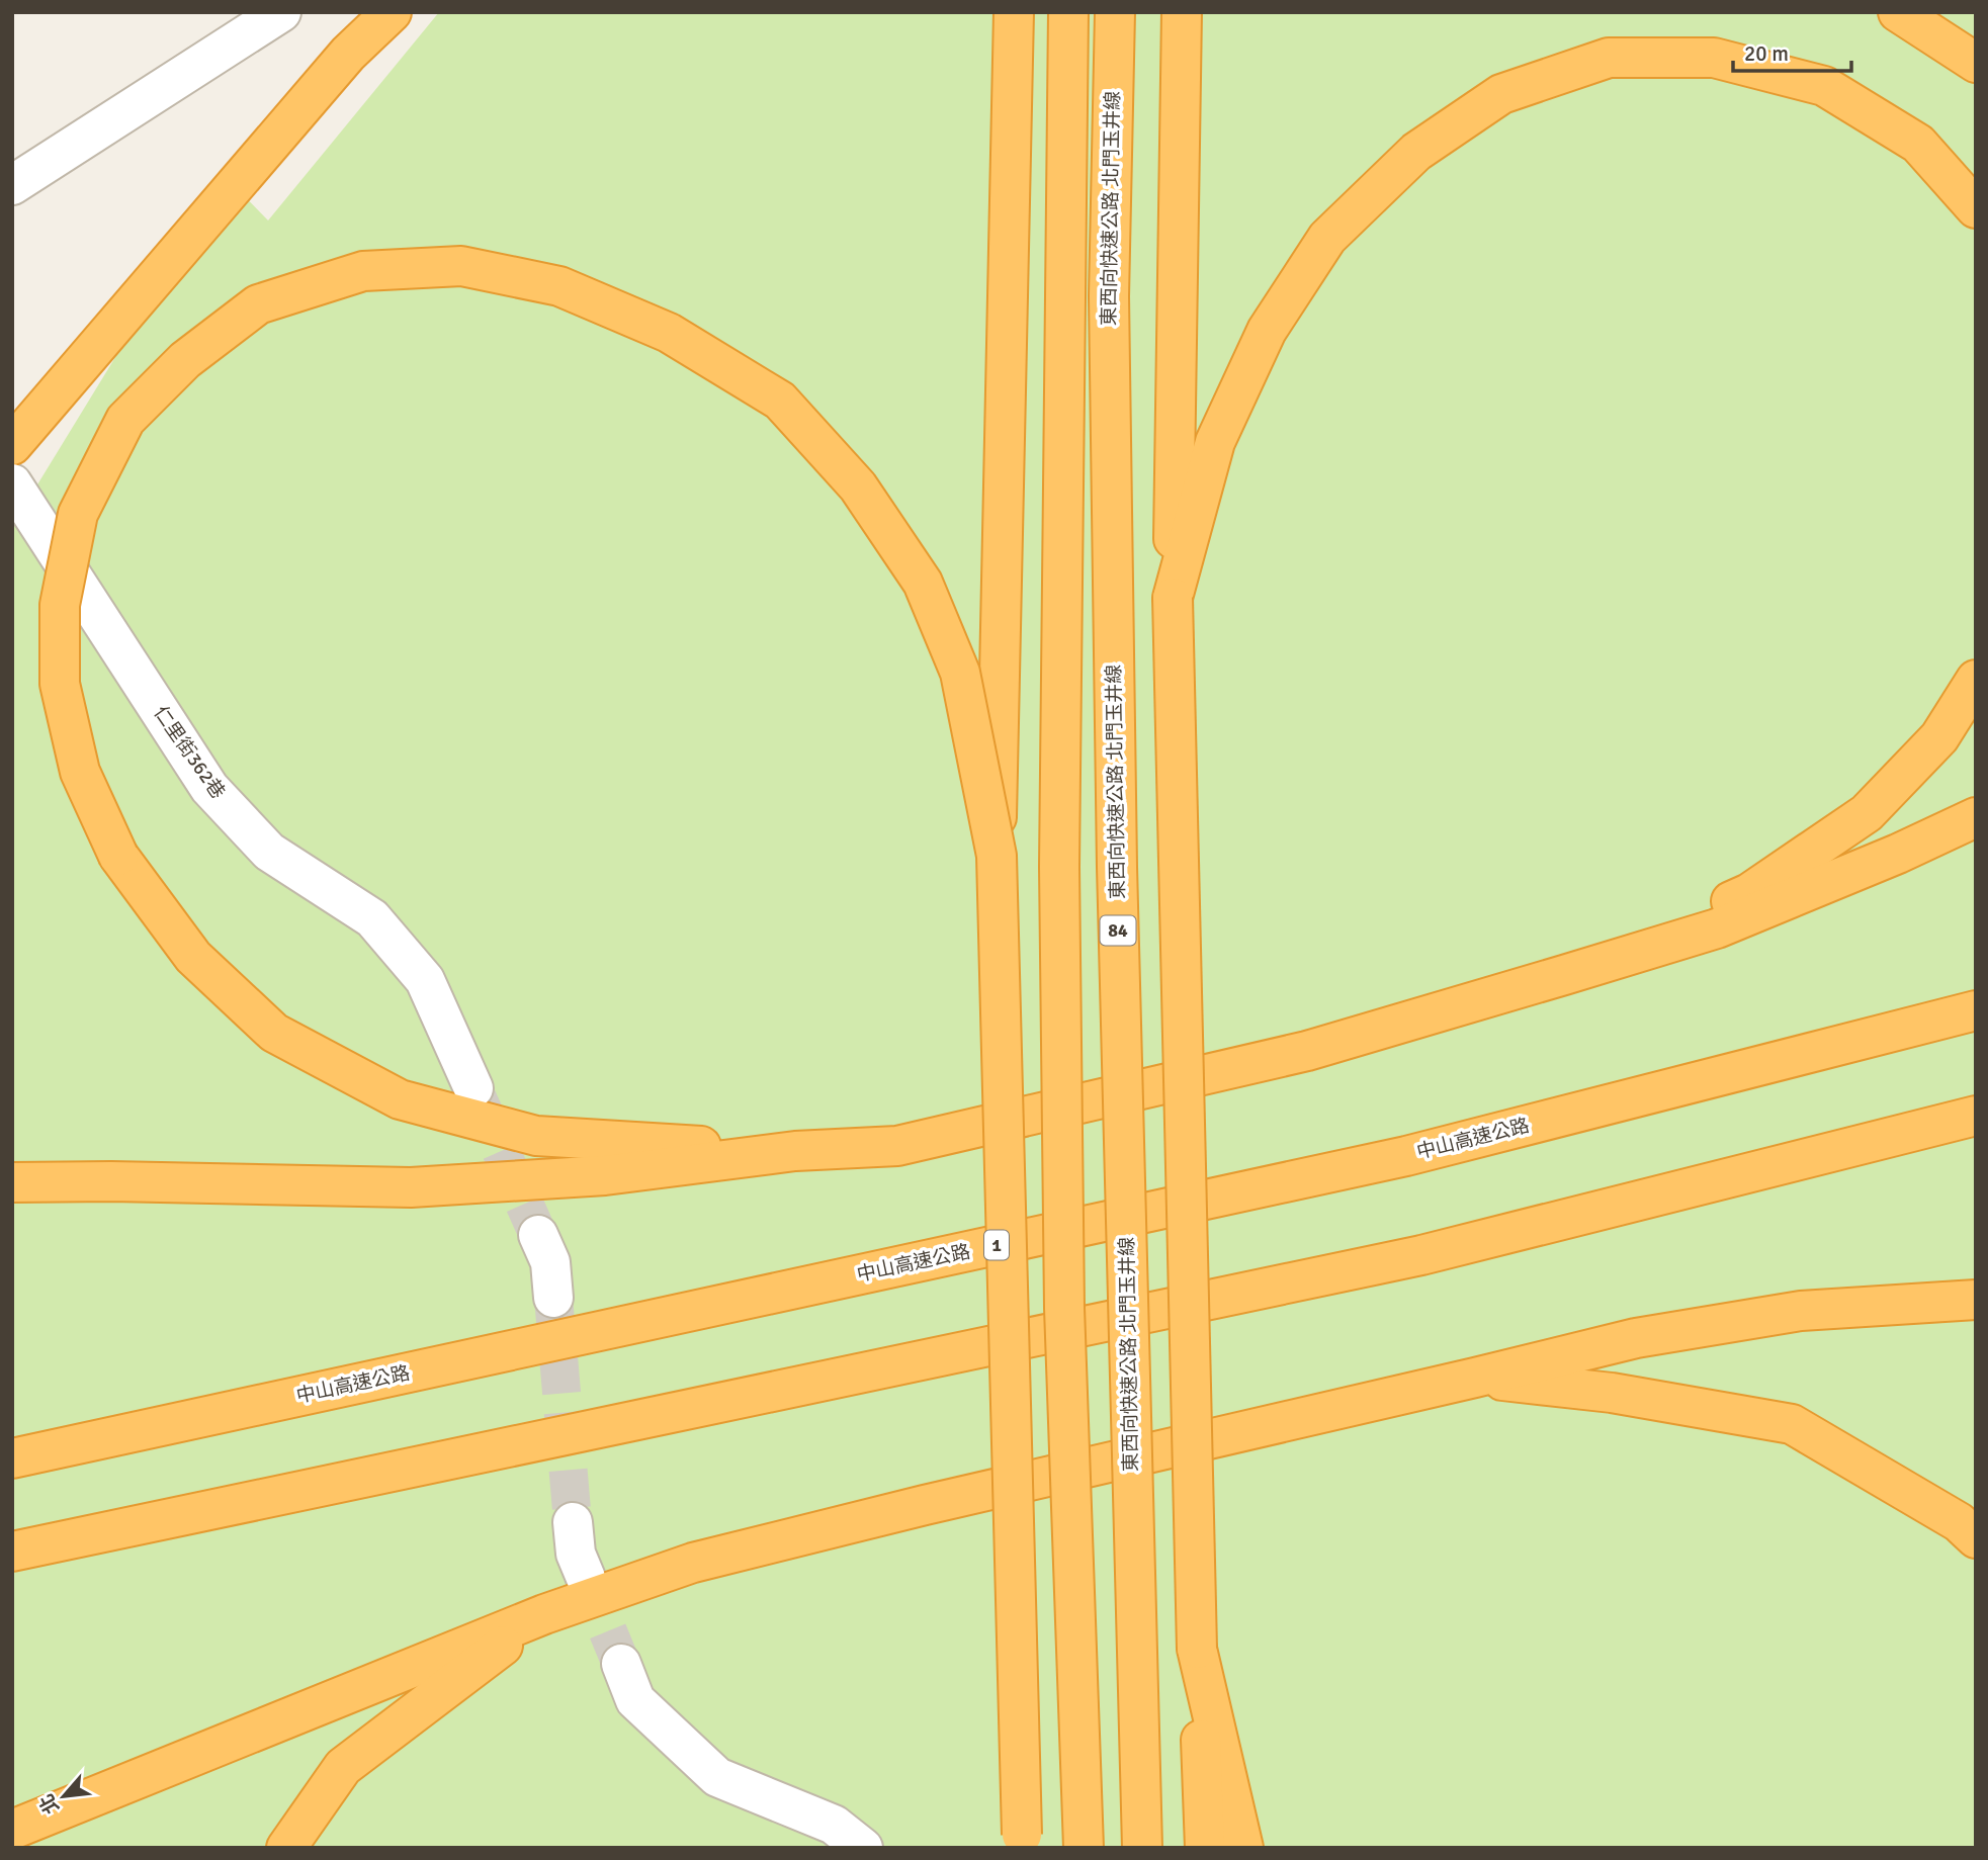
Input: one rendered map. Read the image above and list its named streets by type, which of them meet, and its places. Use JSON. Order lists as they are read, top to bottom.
{
  "streets": {
    "highway": [
      "東西向快速公路 北門玉井線",
      "84",
      "中山高速公路",
      "1"
    ],
    "lane": ["仁里街362巷"]
  },
  "scale_bar": "20 m",
  "north": "bottom left"
}
